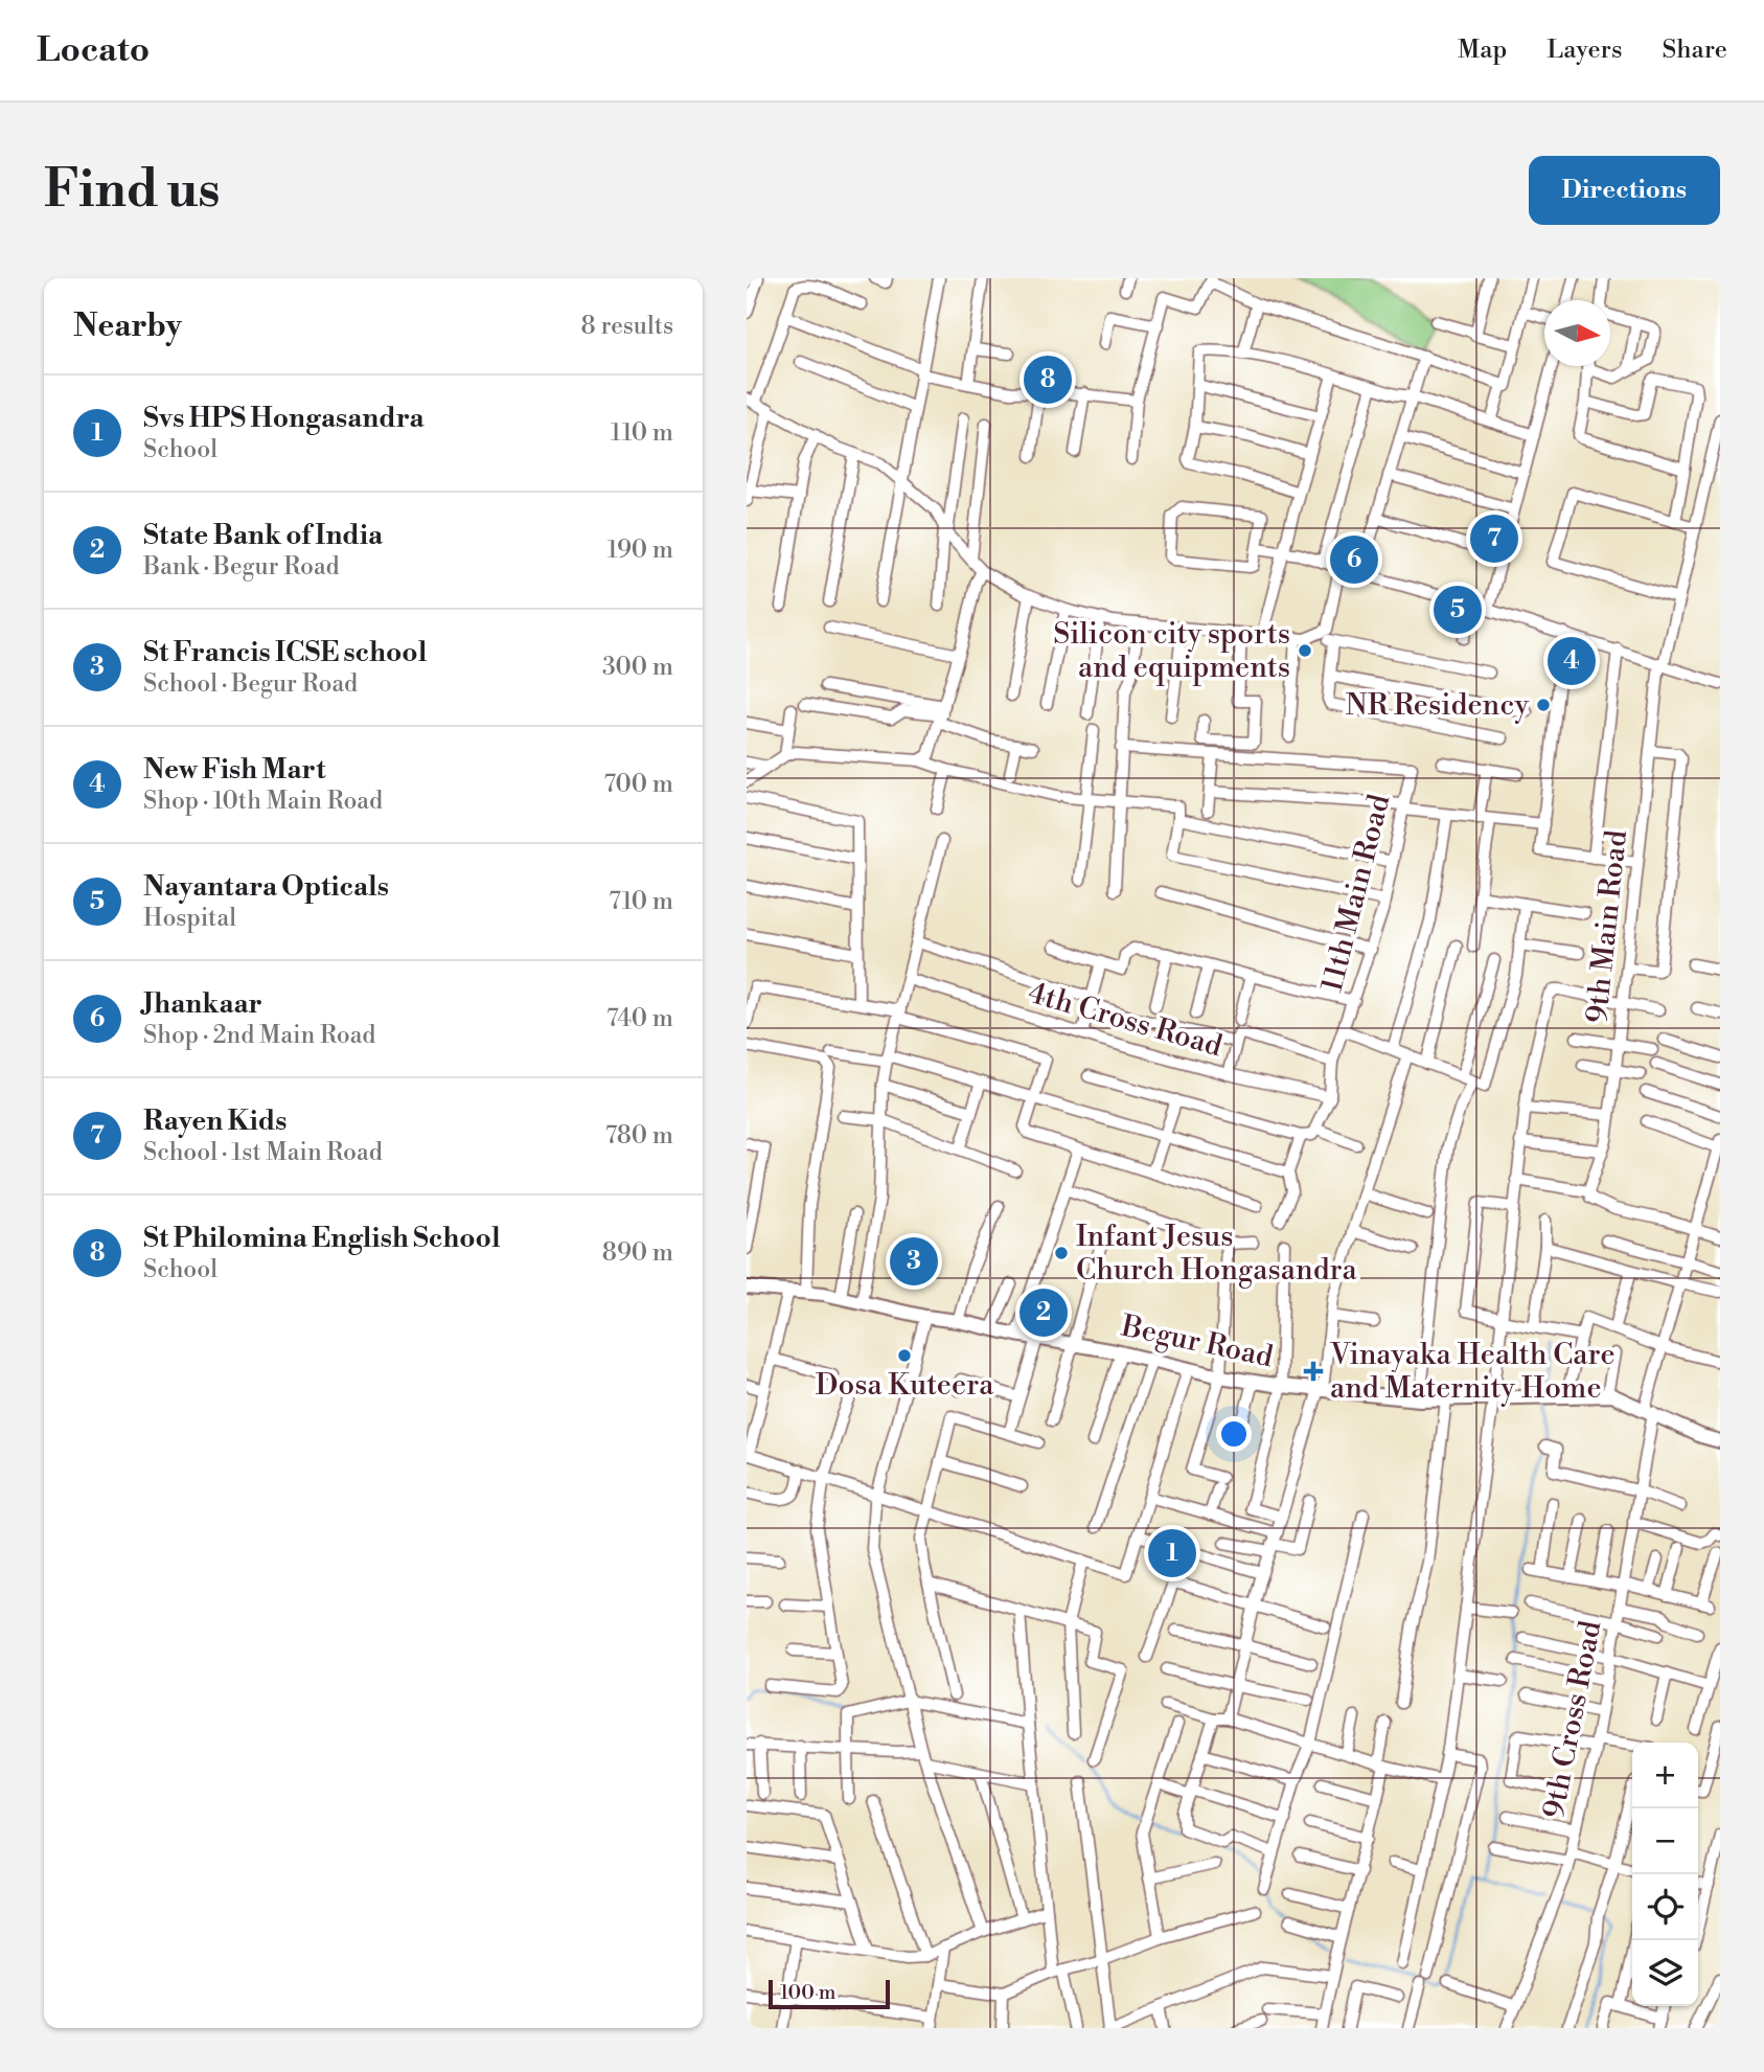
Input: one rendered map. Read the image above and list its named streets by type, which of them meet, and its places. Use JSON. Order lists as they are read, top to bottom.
{
  "streets": {
    "main road": ["Begur Road"],
    "street": [
      "11th Main Road",
      "9th Main Road",
      "4th Cross Road",
      "9th Cross Road"
    ]
  },
  "crossings": [
    ["11th Main Road", "4th Cross Road"],
    ["Begur Road", "9th Cross Road"]
  ],
  "places": {
    "other": [
      "Silicon city sports and equipments",
      "NR Residency",
      "Infant Jesus Church Hongasandra",
      "Dosa Kuteera"
    ],
    "health": ["Vinayaka Health Care and Maternity Home"]
  },
  "scale_bar": "100 m",
  "north": "right",
  "page": {
    "header": "Locato",
    "nav": ["Map", "Layers", "Share"],
    "buttons": "Directions",
    "title": "Find us",
    "heading": ["Nearby", "8 results"],
    "pins": [
      "8",
      "7",
      "6",
      "5",
      "4",
      "3",
      "2",
      "1"
    ],
    "list": [
      {
        "mark": "1",
        "name": "Svs HPS Hongasandra",
        "note": "School",
        "value": "110 m"
      },
      {
        "mark": "2",
        "name": "State Bank of India",
        "note": "Bank · Begur Road",
        "value": "190 m"
      },
      {
        "mark": "3",
        "name": "St Francis ICSE school",
        "note": "School · Begur Road",
        "value": "300 m"
      },
      {
        "mark": "4",
        "name": "New Fish Mart",
        "note": "Shop · 10th Main Road",
        "value": "700 m"
      },
      {
        "mark": "5",
        "name": "Nayantara Opticals",
        "note": "Hospital",
        "value": "710 m"
      },
      {
        "mark": "6",
        "name": "Jhankaar",
        "note": "Shop · 2nd Main Road",
        "value": "740 m"
      },
      {
        "mark": "7",
        "name": "Rayen Kids",
        "note": "School · 1st Main Road",
        "value": "780 m"
      },
      {
        "mark": "8",
        "name": "St Philomina English School",
        "note": "School",
        "value": "890 m"
      }
    ],
    "map_buttons": ["+", "−"],
    "scale": "100 m"
  }
}
